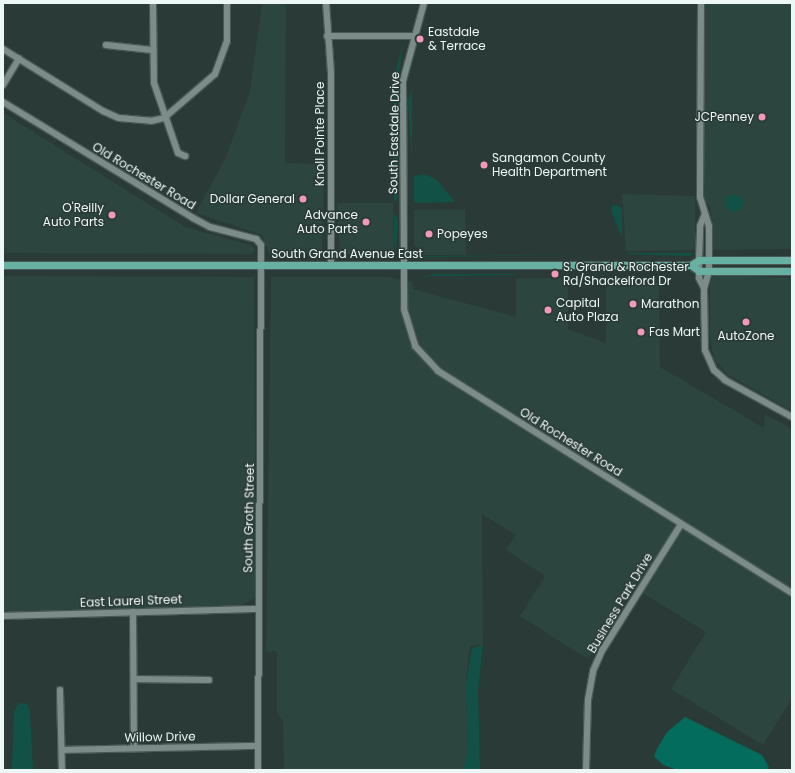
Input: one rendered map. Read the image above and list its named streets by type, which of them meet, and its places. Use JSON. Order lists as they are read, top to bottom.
{
  "streets": {
    "main road": ["South Grand Avenue East"],
    "street": [
      "South Eastdale Drive",
      "Knoll Pointe Place",
      "Old Rochester Road",
      "South Groth Street",
      "East Laurel Street",
      "Business Park Drive",
      "Willow Drive"
    ]
  },
  "crossings": [
    ["South Eastdale Drive", "Old Rochester Road"],
    ["South Eastdale Drive", "South Grand Avenue East"],
    ["Knoll Pointe Place", "South Grand Avenue East"],
    ["Old Rochester Road", "South Grand Avenue East"],
    ["Old Rochester Road", "South Groth Street"],
    ["Old Rochester Road", "Business Park Drive"],
    ["South Grand Avenue East", "South Groth Street"],
    ["South Groth Street", "East Laurel Street"],
    ["South Groth Street", "Willow Drive"]
  ],
  "places": [
    "Eastdale & Terrace",
    "JCPenney",
    "Sangamon County Health Department",
    "Dollar General",
    "O'Reilly Auto Parts",
    "Advance Auto Parts",
    "Popeyes",
    "S. Grand & Rochester Rd/Shackelford Dr",
    "Marathon",
    "Capital Auto Plaza",
    "AutoZone",
    "Fas Mart"
  ]
}
